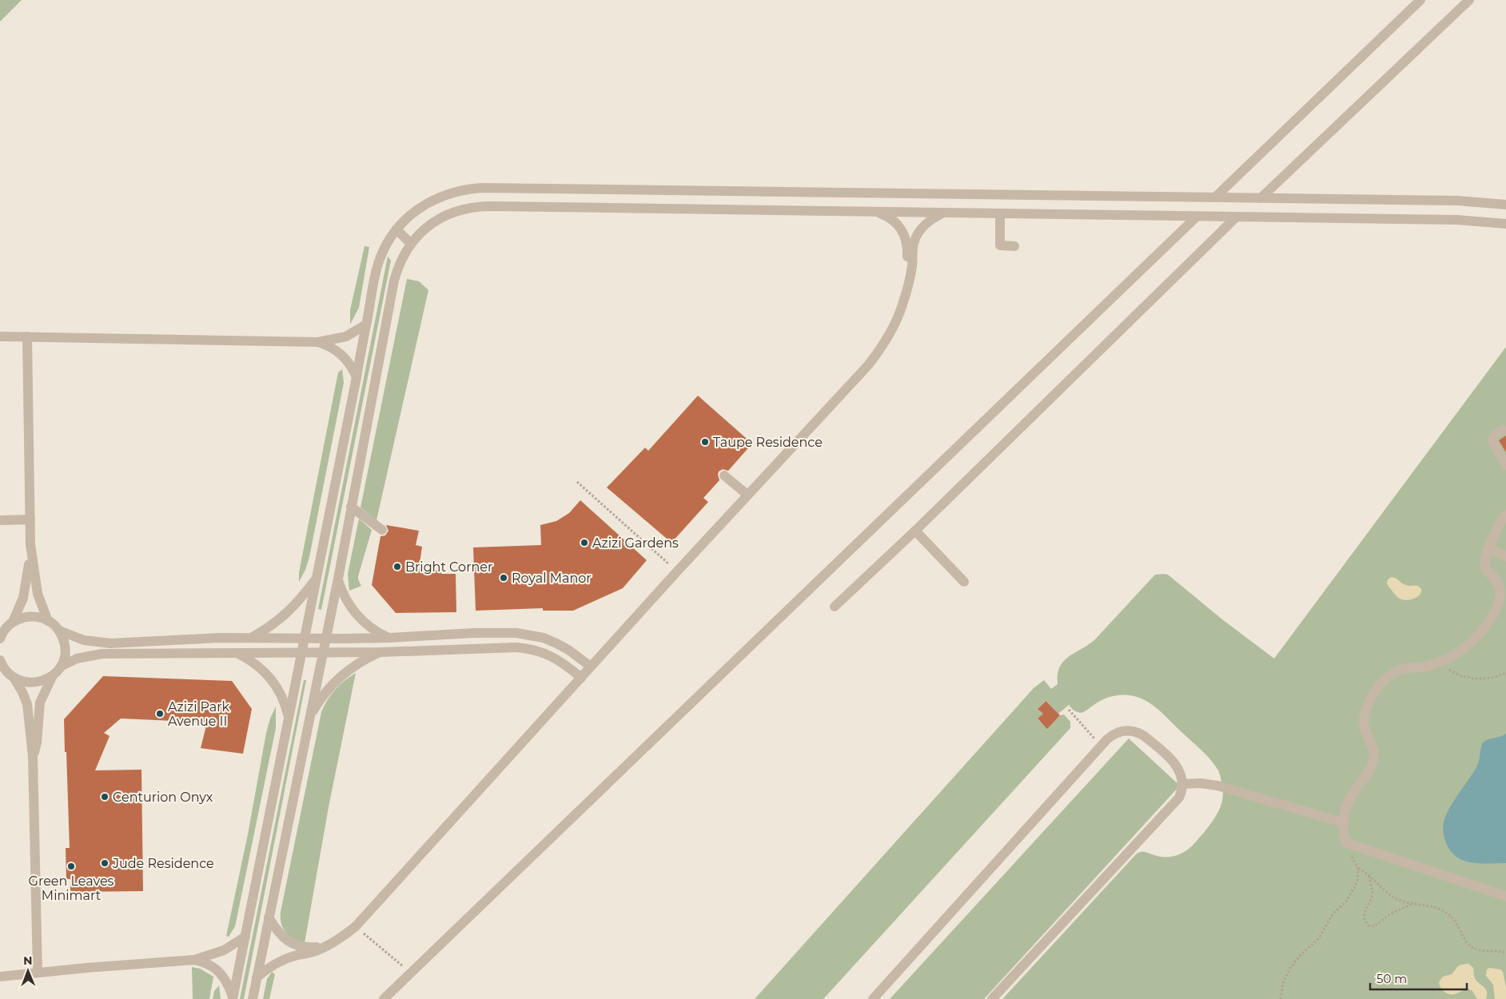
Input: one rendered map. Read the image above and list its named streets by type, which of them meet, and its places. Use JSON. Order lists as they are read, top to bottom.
{
  "places": [
    "Taupe Residence",
    "Azizi Gardens",
    "Bright Corner",
    "Royal Manor",
    "Azizi Park Avenue II",
    "Centurion Onyx",
    "Jude Residence",
    "Green Leaves Minimart"
  ],
  "scale_bar": "50 m",
  "north": "top"
}
